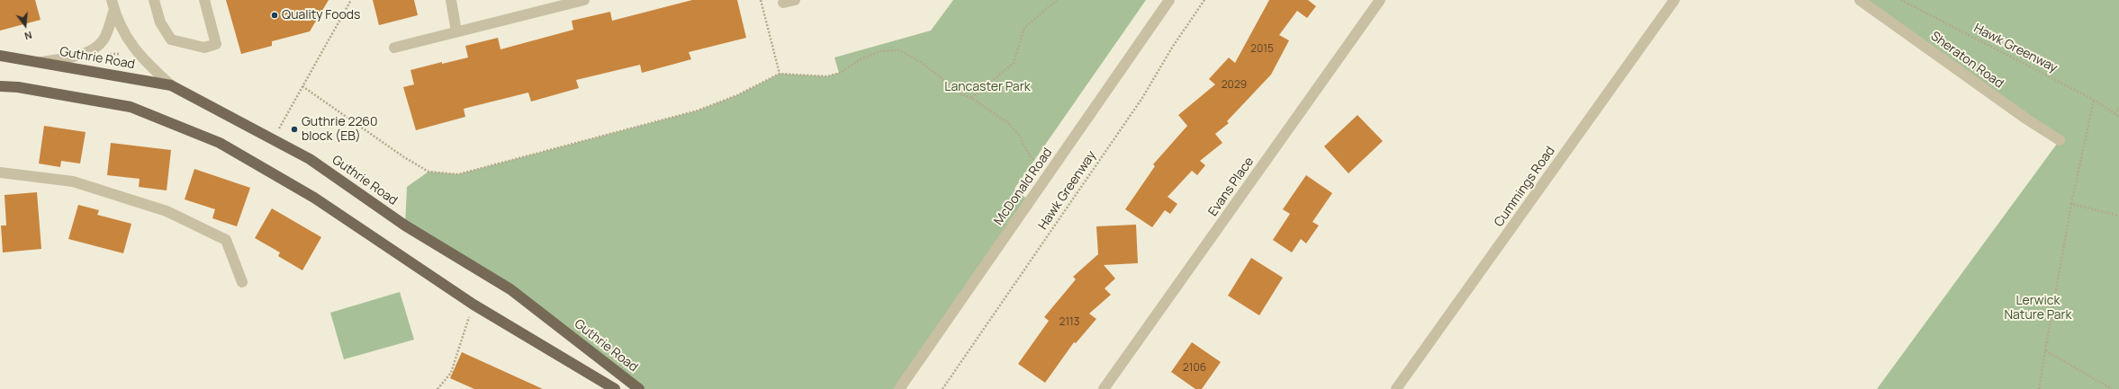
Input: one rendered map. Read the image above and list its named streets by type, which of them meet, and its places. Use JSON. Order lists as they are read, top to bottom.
{
  "streets": {
    "main road": ["Guthrie Road"],
    "street": [
      "Sheraton Road",
      "McDonald Road",
      "Evans Place",
      "Cummings Road"
    ],
    "path": ["Hawk Greenway"]
  },
  "parks": ["Lancaster Park", "Lerwick Nature Park"],
  "places": ["Quality Foods", "Guthrie 2260 block (EB)"],
  "house_numbers": [
    "2015",
    "2029",
    "2113",
    "2106"
  ],
  "north": "bottom"
}
